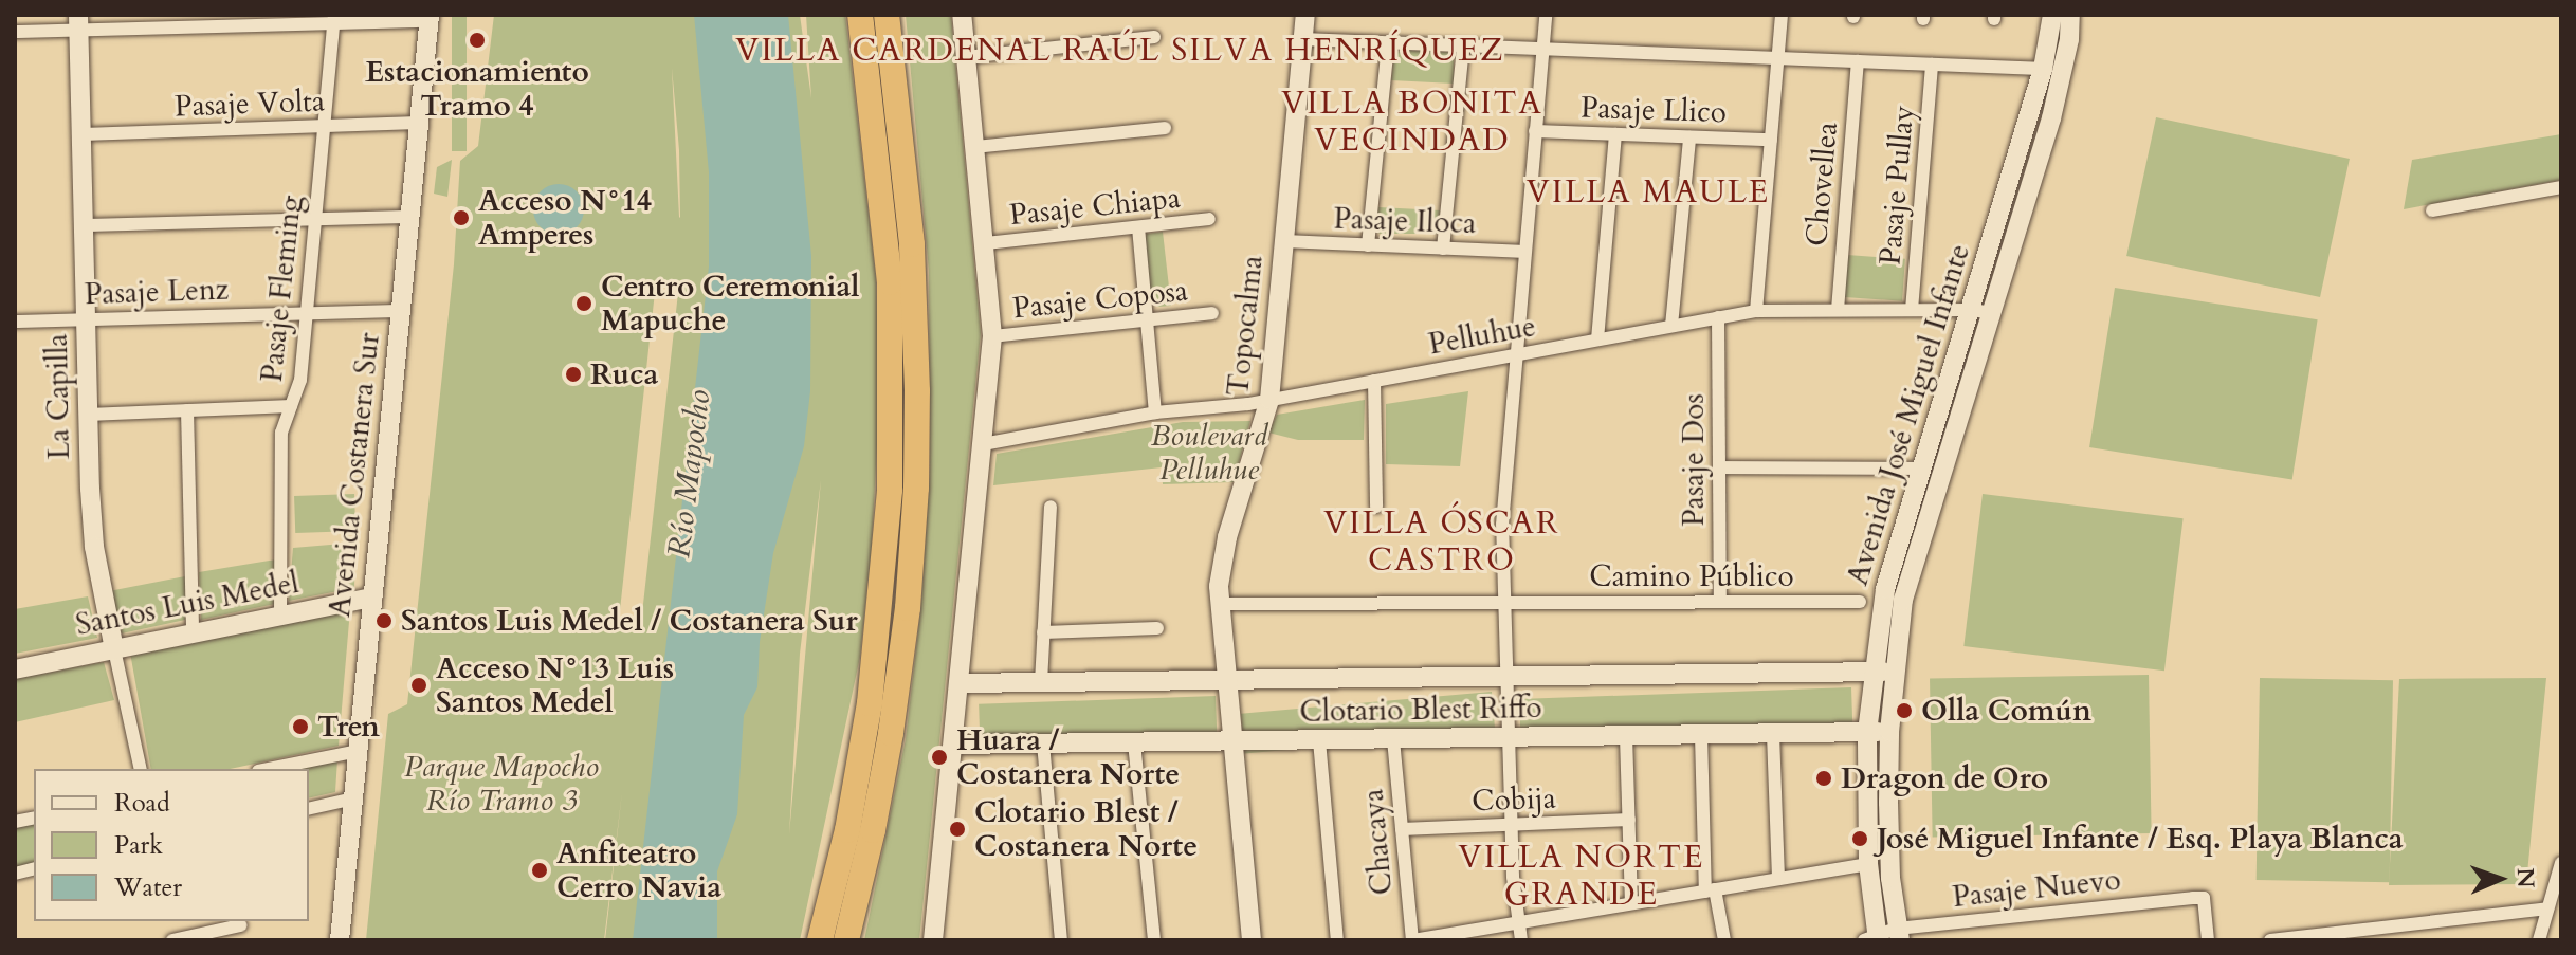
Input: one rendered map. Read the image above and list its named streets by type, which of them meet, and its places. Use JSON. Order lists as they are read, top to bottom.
{
  "streets": {
    "street": [
      "Pasaje Volta",
      "Pasaje Llico",
      "Chovellea",
      "Pasaje Pullay",
      "Pasaje Chiapa",
      "Pasaje Iloca",
      "Pasaje Fleming",
      "Pasaje Lenz",
      "Pasaje Coposa",
      "Topocalma",
      "Pelluhue",
      "La Capilla",
      "Avenida José Miguel Infante",
      "Pasaje Dos",
      "Avenida Costanera Sur",
      "Camino Público",
      "Santos Luis Medel",
      "Clotario Blest Riffo",
      "Cobija",
      "Chacaya",
      "Pasaje Nuevo"
    ]
  },
  "crossings": [
    ["Pasaje Volta", "Pasaje Fleming"],
    ["Pasaje Volta", "La Capilla"],
    ["Pasaje Volta", "Avenida Costanera Sur"],
    ["Chovellea", "Pelluhue"],
    ["Pasaje Pullay", "Pelluhue"],
    ["Pasaje Iloca", "Topocalma"],
    ["Pasaje Fleming", "Pasaje Lenz"],
    ["Pasaje Fleming", "Santos Luis Medel"],
    ["Pasaje Lenz", "La Capilla"],
    ["Pasaje Lenz", "Avenida Costanera Sur"],
    ["Topocalma", "Pelluhue"],
    ["Topocalma", "Camino Público"],
    ["Topocalma", "Clotario Blest Riffo"],
    ["Pelluhue", "Avenida José Miguel Infante"],
    ["Pelluhue", "Pasaje Dos"],
    ["La Capilla", "Santos Luis Medel"],
    ["Avenida José Miguel Infante", "Clotario Blest Riffo"],
    ["Avenida José Miguel Infante", "Pasaje Nuevo"],
    ["Pasaje Dos", "Camino Público"],
    ["Avenida Costanera Sur", "Santos Luis Medel"],
    ["Clotario Blest Riffo", "Chacaya"],
    ["Cobija", "Chacaya"]
  ],
  "districts": [
    "VILLA CARDENAL RAÚL SILVA HENRÍQUEZ",
    "VILLA BONITA VECINDAD",
    "VILLA MAULE",
    "VILLA ÓSCAR CASTRO",
    "VILLA NORTE GRANDE"
  ],
  "water": ["Río Mapocho"],
  "parks": ["Boulevard Pelluhue", "Parque Mapocho Río Tramo 3"],
  "places": [
    "Estacionamiento Tramo 4",
    "Acceso N°14 Amperes",
    "Centro Ceremonial Mapuche",
    "Ruca",
    "Santos Luis Medel / Costanera Sur",
    "Acceso N°13 Luis Santos Medel",
    "Olla Común",
    "Tren",
    "Huara / Costanera Norte",
    "Dragon de Oro",
    "Clotario Blest / Costanera Norte",
    "José Miguel Infante / Esq. Playa Blanca",
    "Anfiteatro Cerro Navia"
  ],
  "legend": ["Road", "Park", "Water"],
  "north": "right"
}
